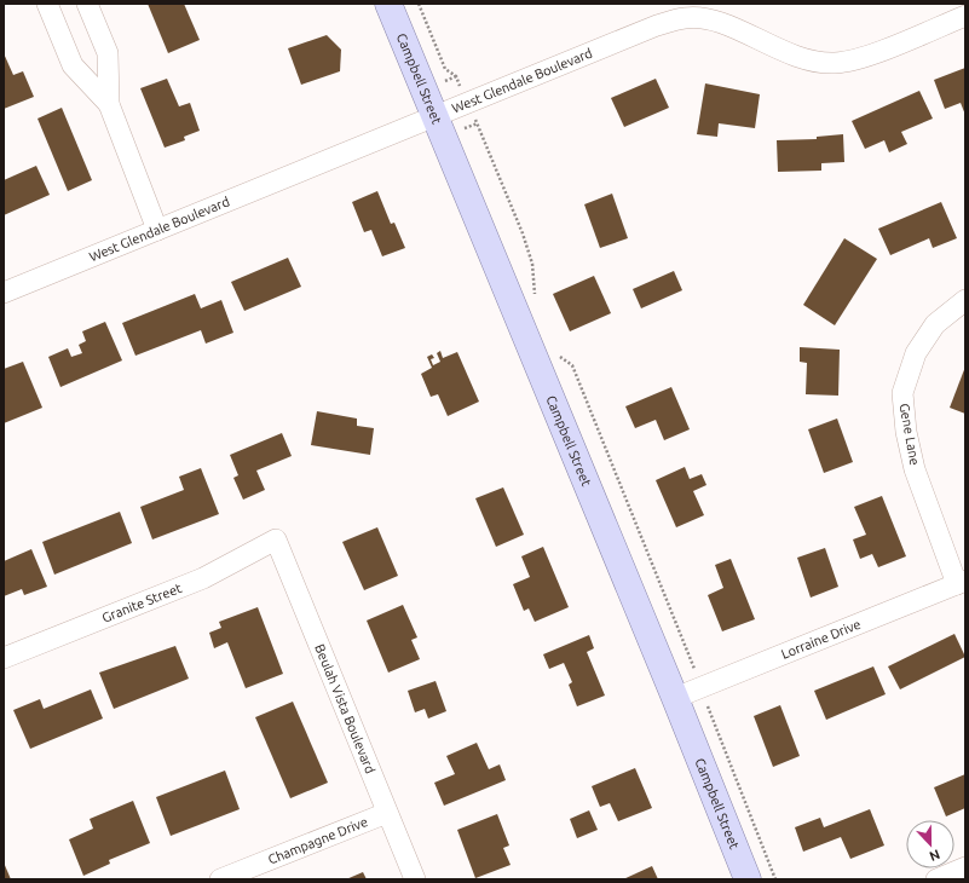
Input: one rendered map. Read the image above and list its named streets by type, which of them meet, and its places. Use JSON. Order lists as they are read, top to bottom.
{
  "streets": {
    "main road": ["Campbell Street"],
    "street": [
      "West Glendale Boulevard",
      "Gene Lane",
      "Granite Street",
      "Lorraine Drive",
      "Beulah Vista Boulevard",
      "Champagne Drive"
    ]
  },
  "crossings": [
    ["Campbell Street", "West Glendale Boulevard"],
    ["Campbell Street", "Lorraine Drive"],
    ["Gene Lane", "Lorraine Drive"],
    ["Granite Street", "Beulah Vista Boulevard"],
    ["Beulah Vista Boulevard", "Champagne Drive"]
  ],
  "north": "bottom"
}
